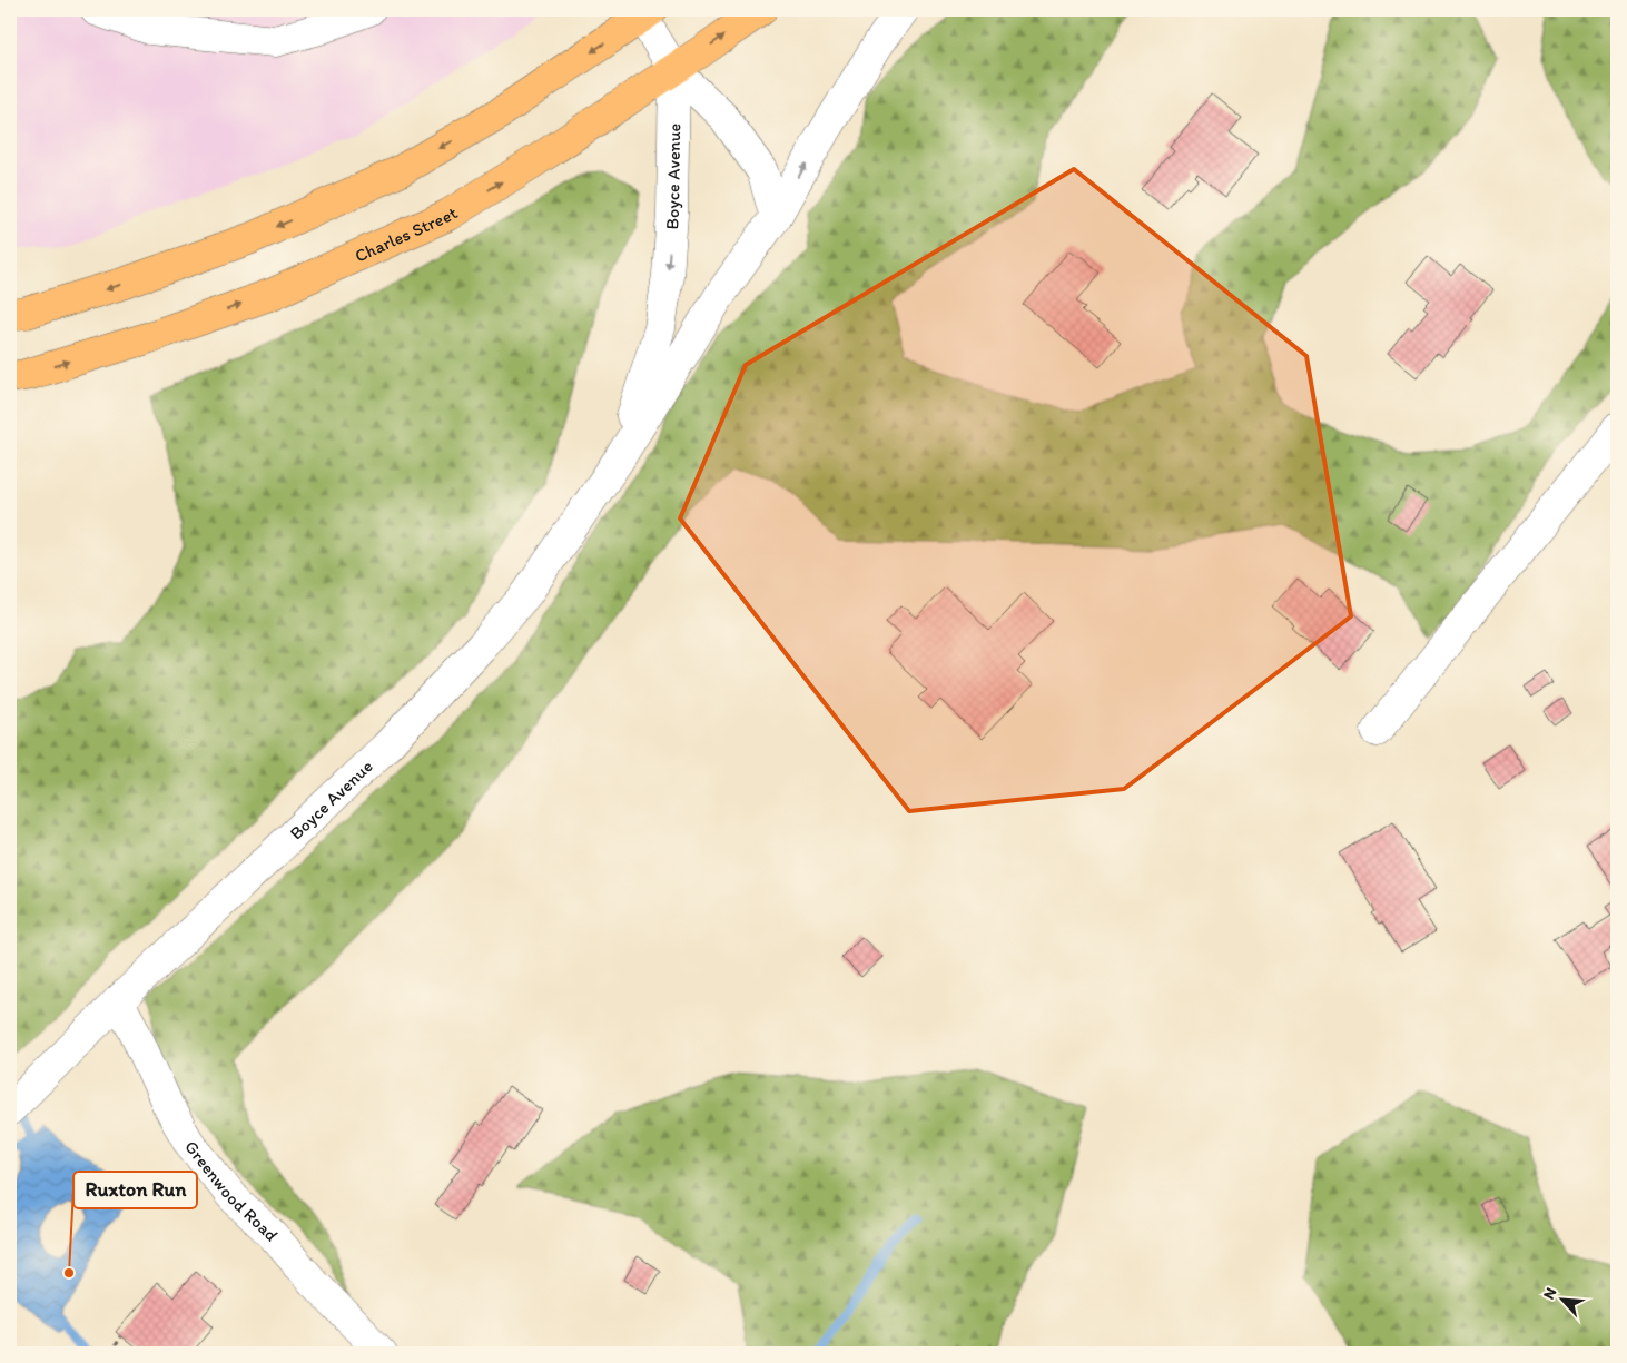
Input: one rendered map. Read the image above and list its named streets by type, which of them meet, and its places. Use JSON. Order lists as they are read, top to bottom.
{
  "streets": {
    "main road": ["Charles Street"],
    "street": ["Boyce Avenue", "Greenwood Road"]
  },
  "crossings": [
    ["Boyce Avenue", "Charles Street"],
    ["Boyce Avenue", "Greenwood Road"]
  ],
  "places": ["Ruxton Run"],
  "north": "top left"
}
